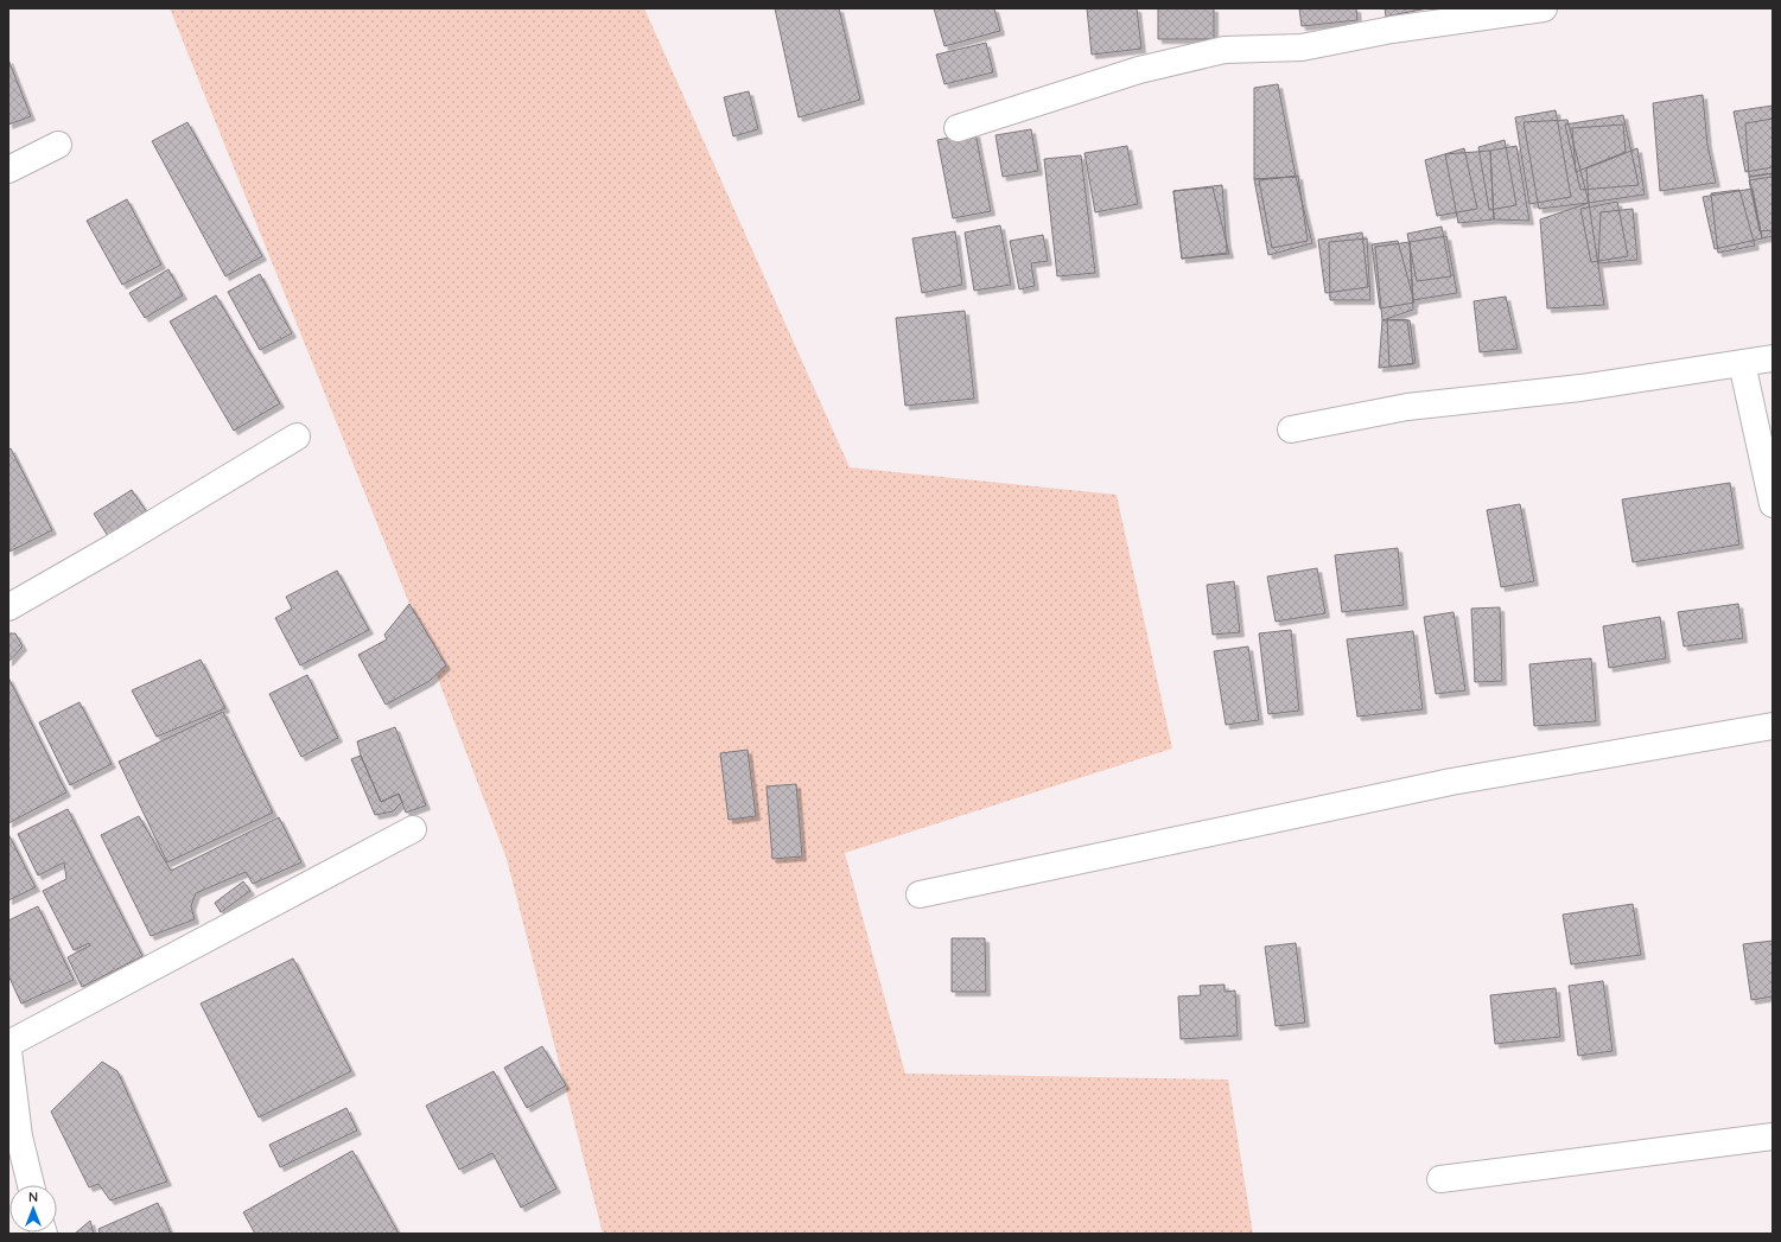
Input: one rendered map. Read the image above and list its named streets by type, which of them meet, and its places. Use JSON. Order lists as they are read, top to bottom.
{
  "north": "top"
}
